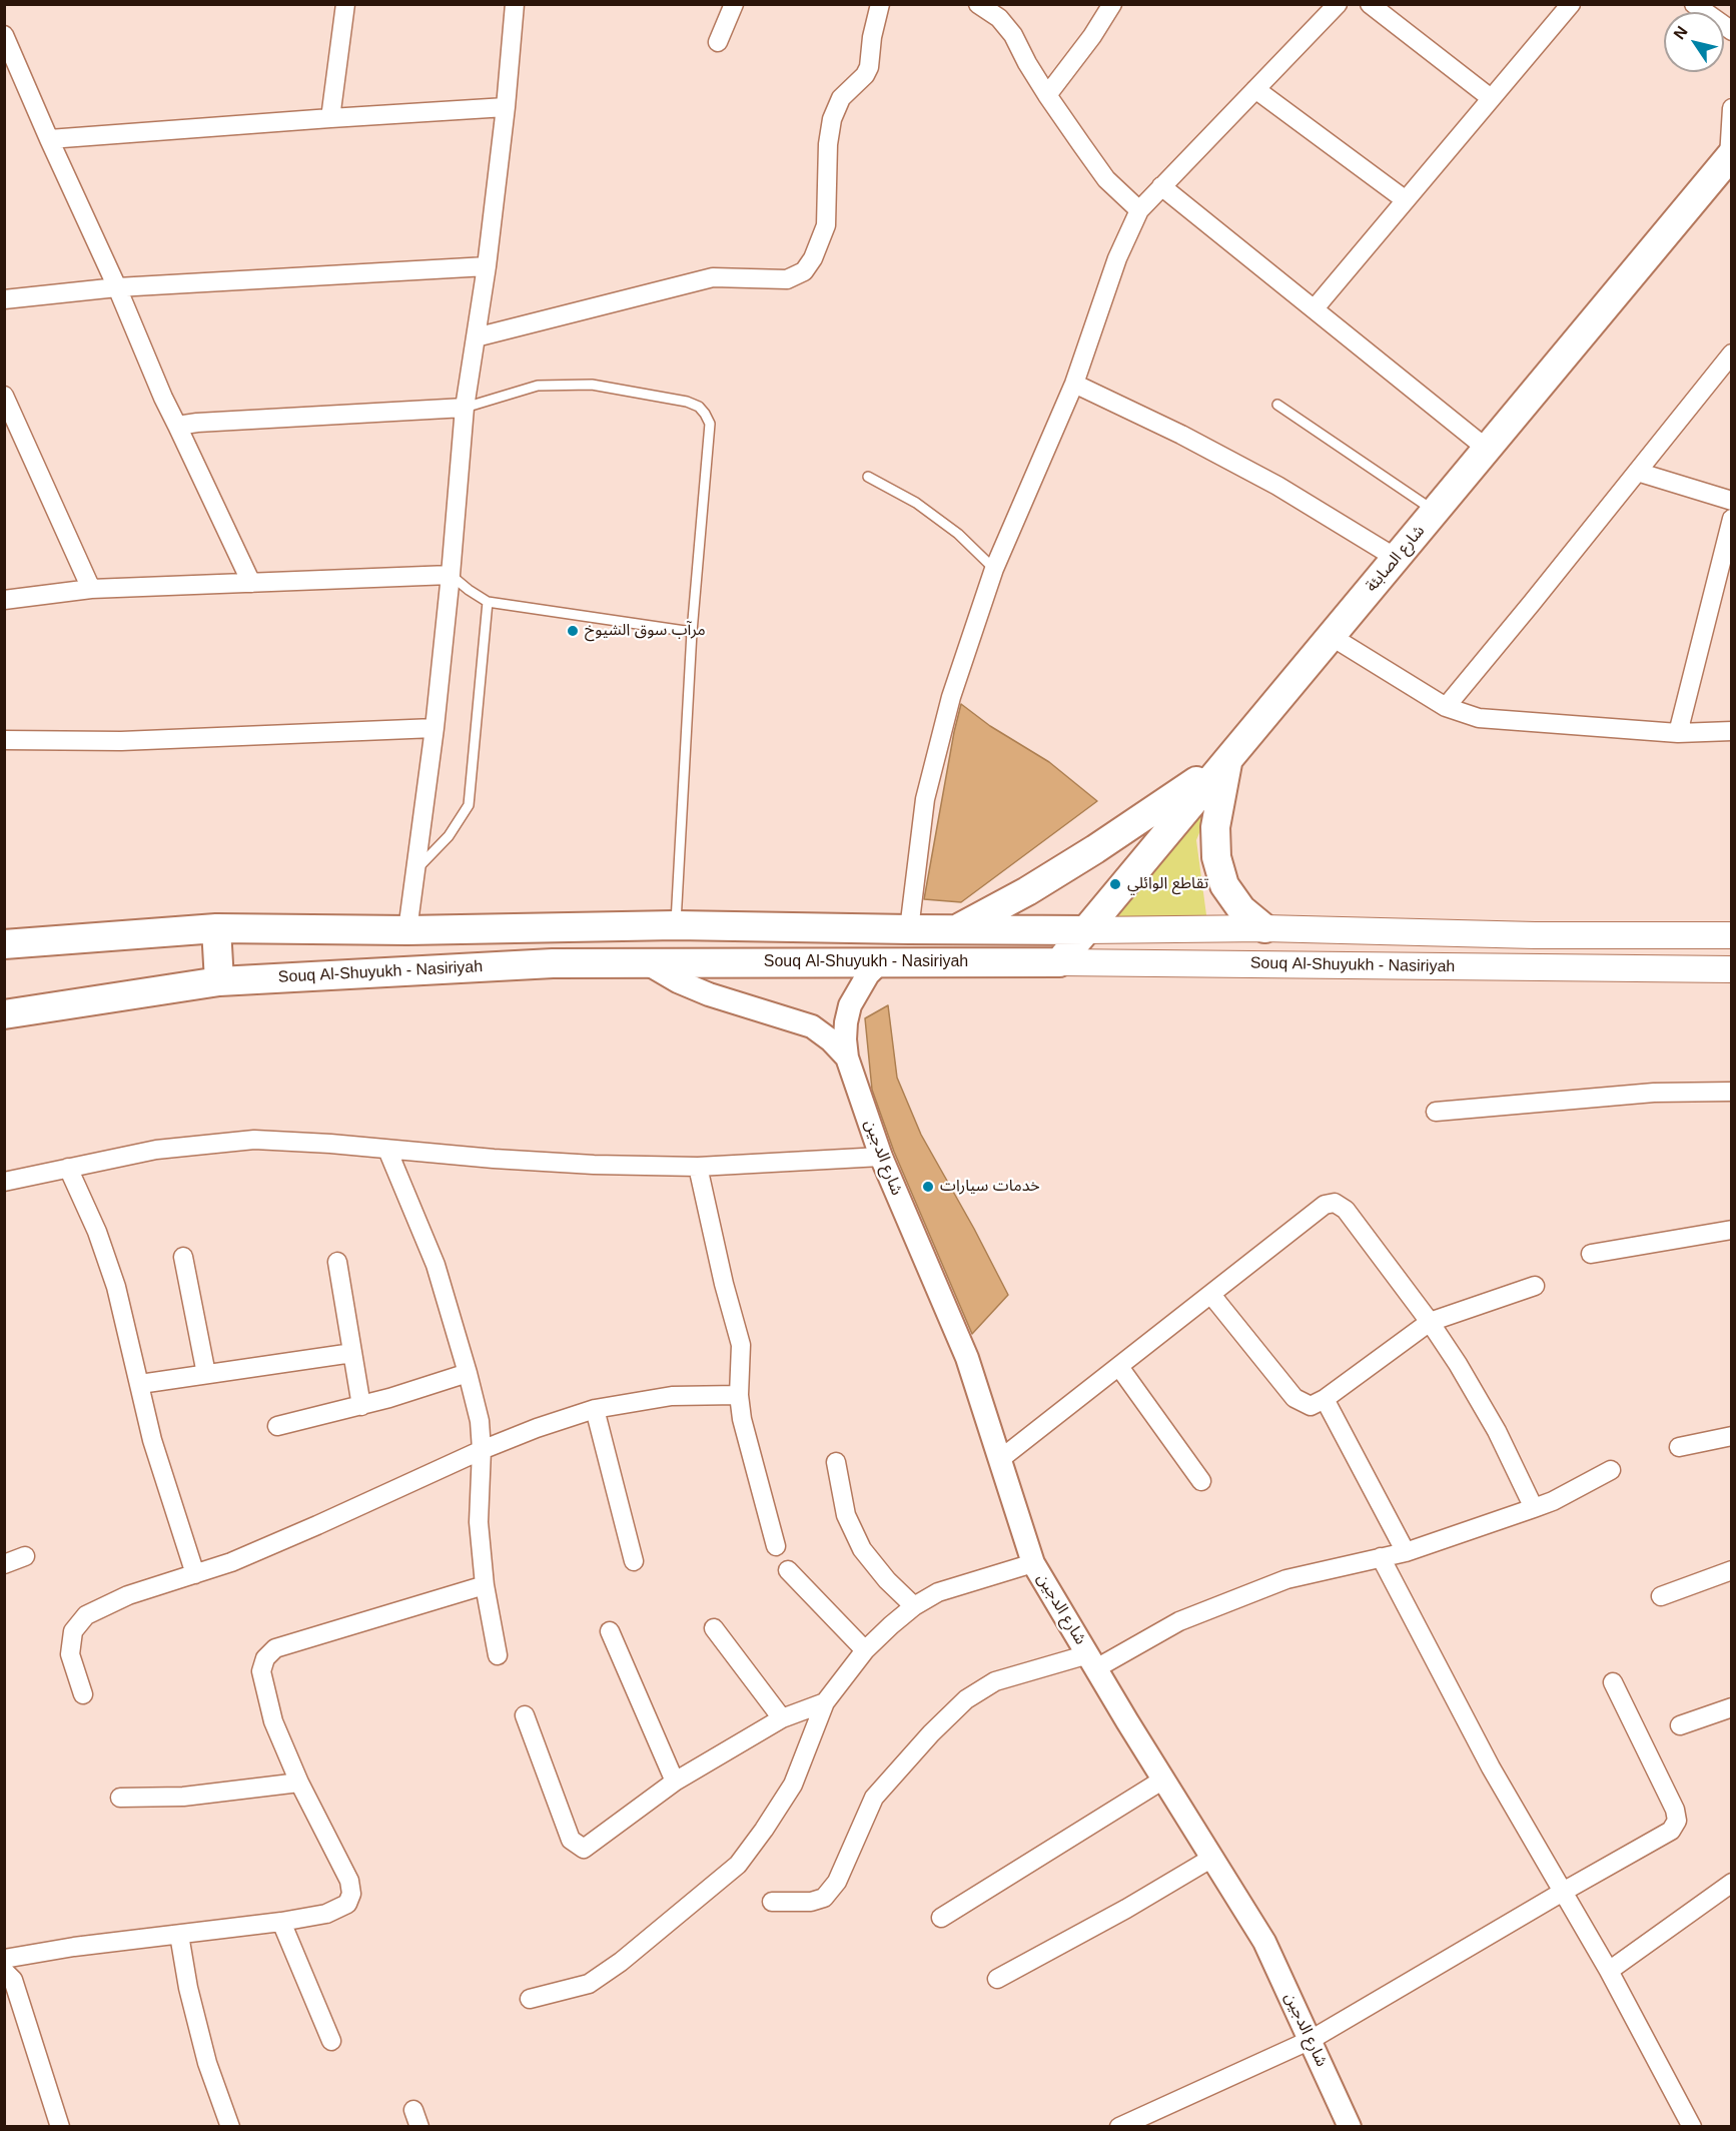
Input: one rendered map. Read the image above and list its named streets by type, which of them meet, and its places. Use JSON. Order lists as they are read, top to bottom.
{
  "streets": {
    "main road": ["شارع الصابئة", "Souq Al-Shuyukh - Nasiriyah"],
    "street": ["شارع الدجين"]
  },
  "crossings": [
    ["شارع الصابئة", "Souq Al-Shuyukh - Nasiriyah"],
    ["Souq Al-Shuyukh - Nasiriyah", "شارع الدجين"]
  ],
  "places": ["مرآب سوق الشيوخ", "تقاطع الوائلي", "خدمات سيارات"],
  "north": "top left"
}
